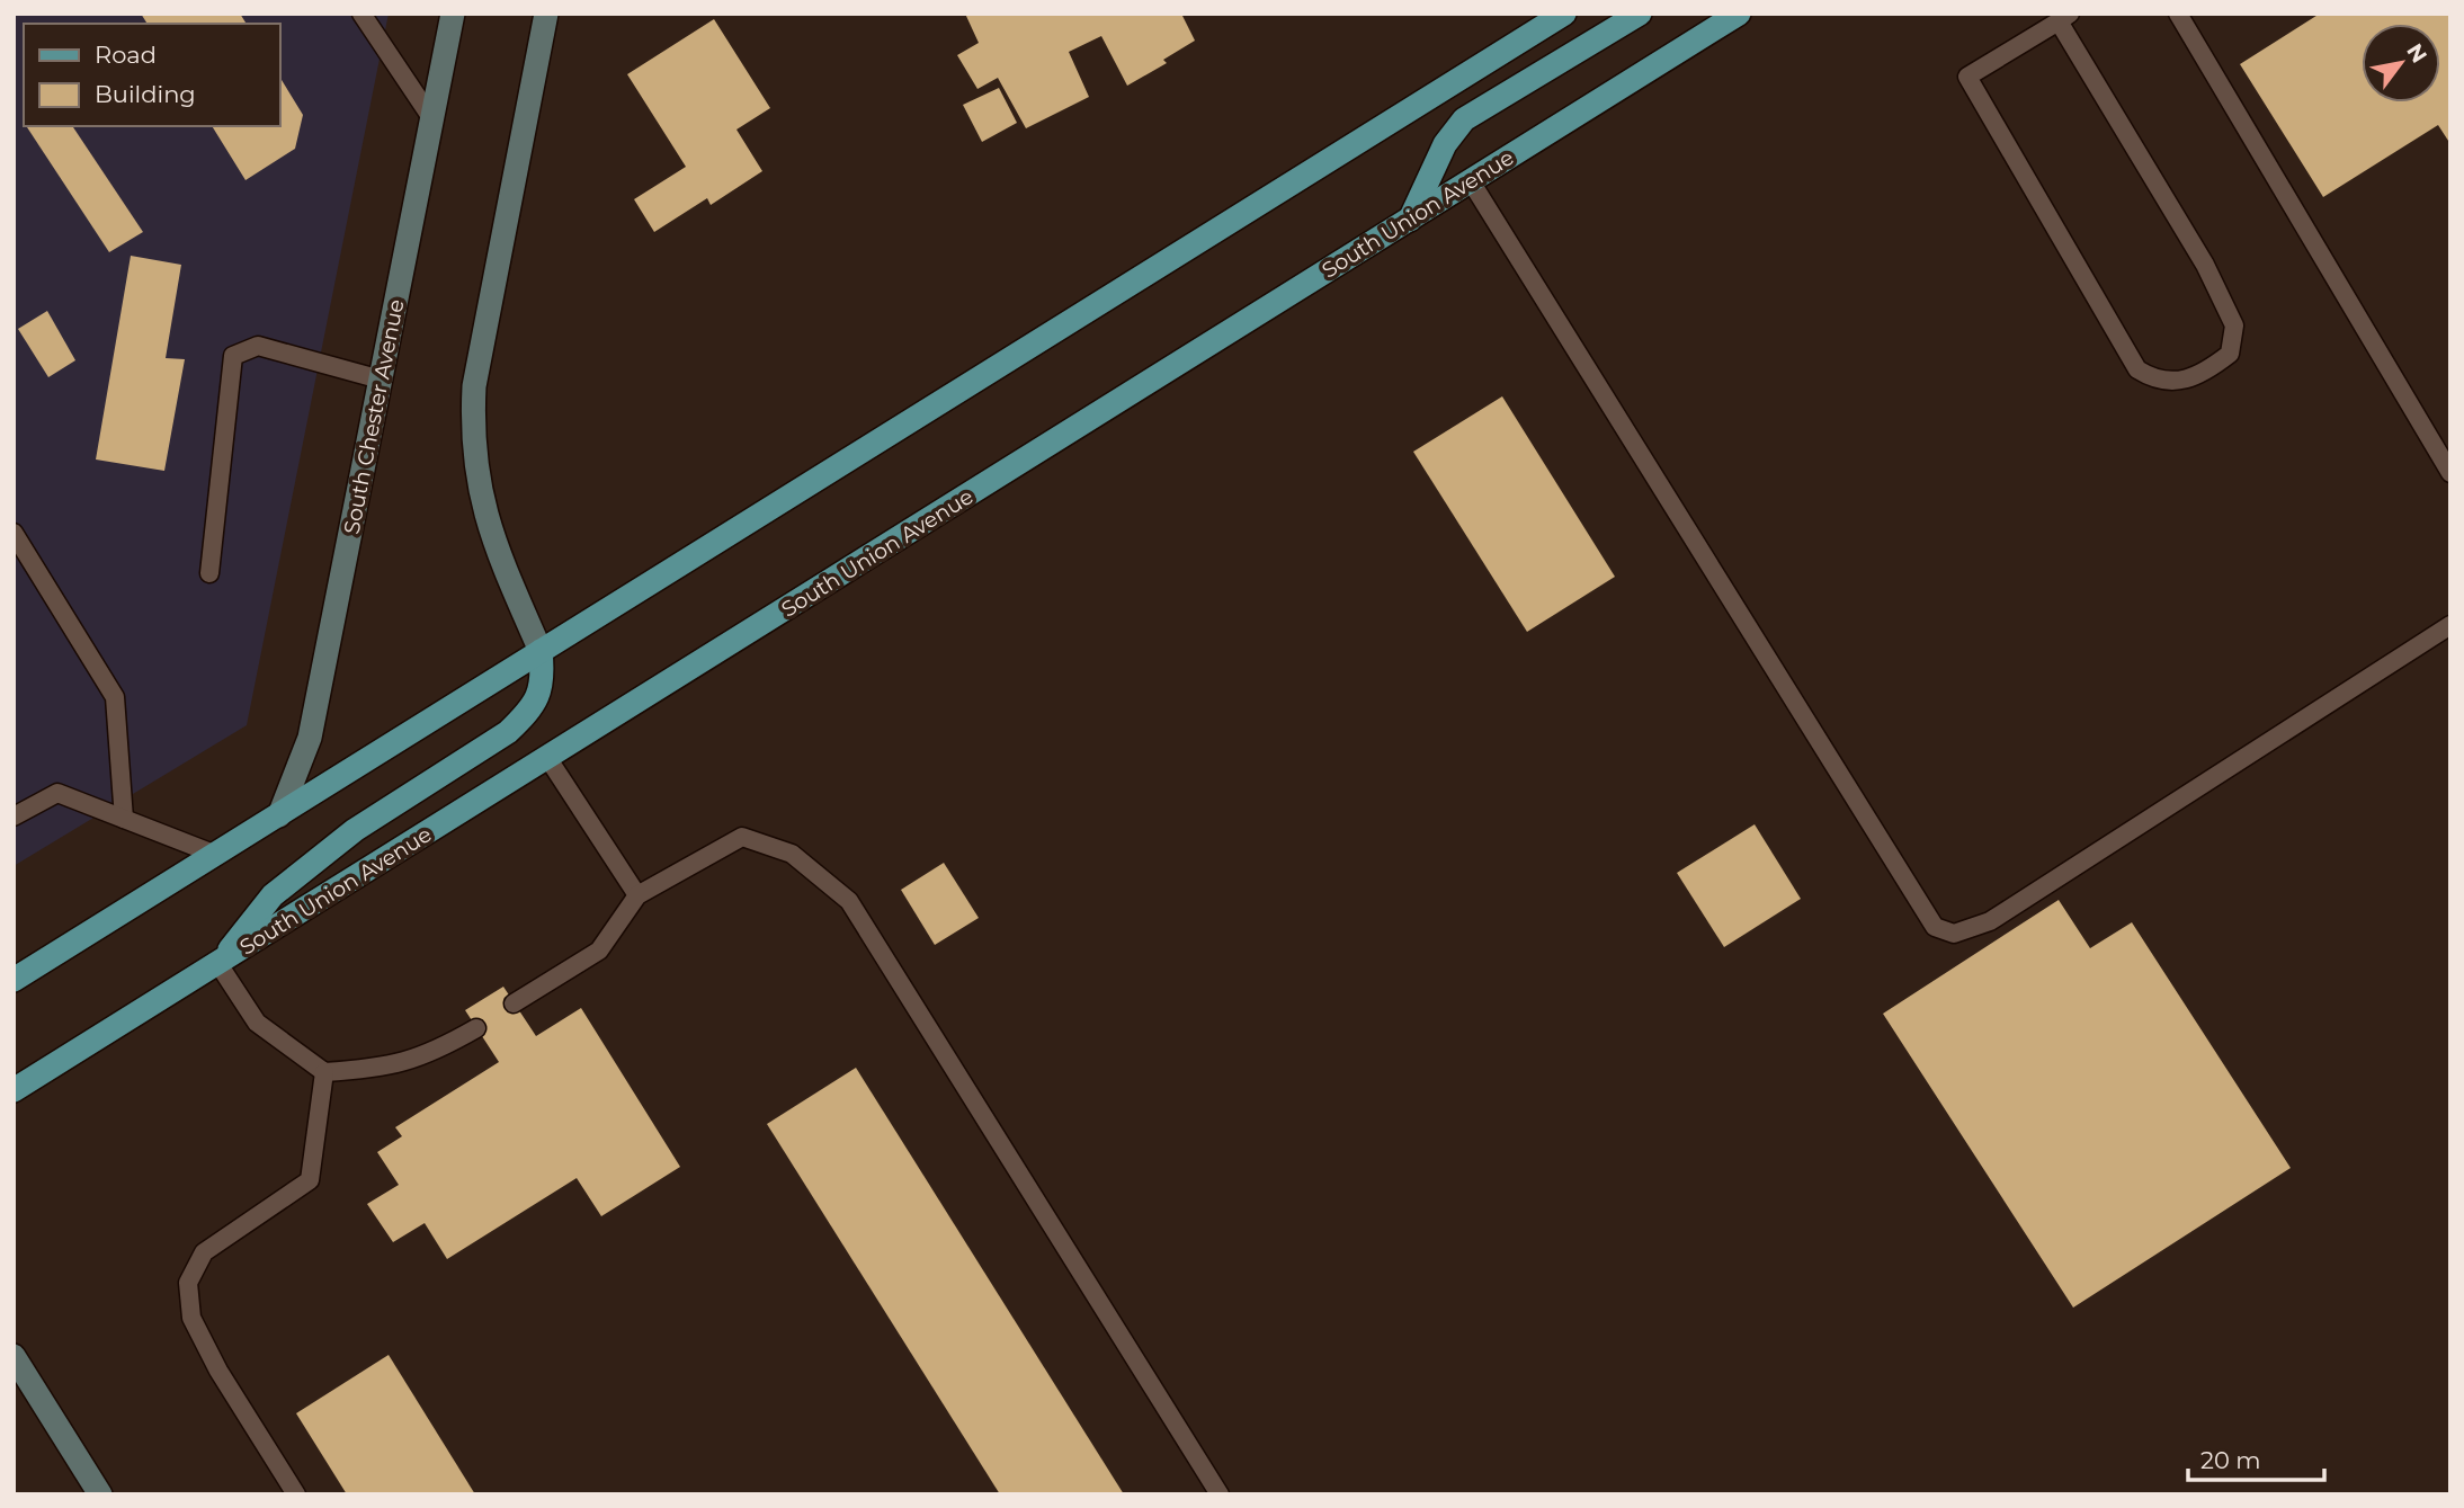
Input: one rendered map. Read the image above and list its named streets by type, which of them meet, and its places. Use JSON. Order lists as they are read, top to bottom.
{
  "streets": {
    "main road": ["South Union Avenue", "South Chester Avenue"]
  },
  "legend": ["Road", "Building"],
  "scale_bar": "20 m",
  "north": "top right"
}
